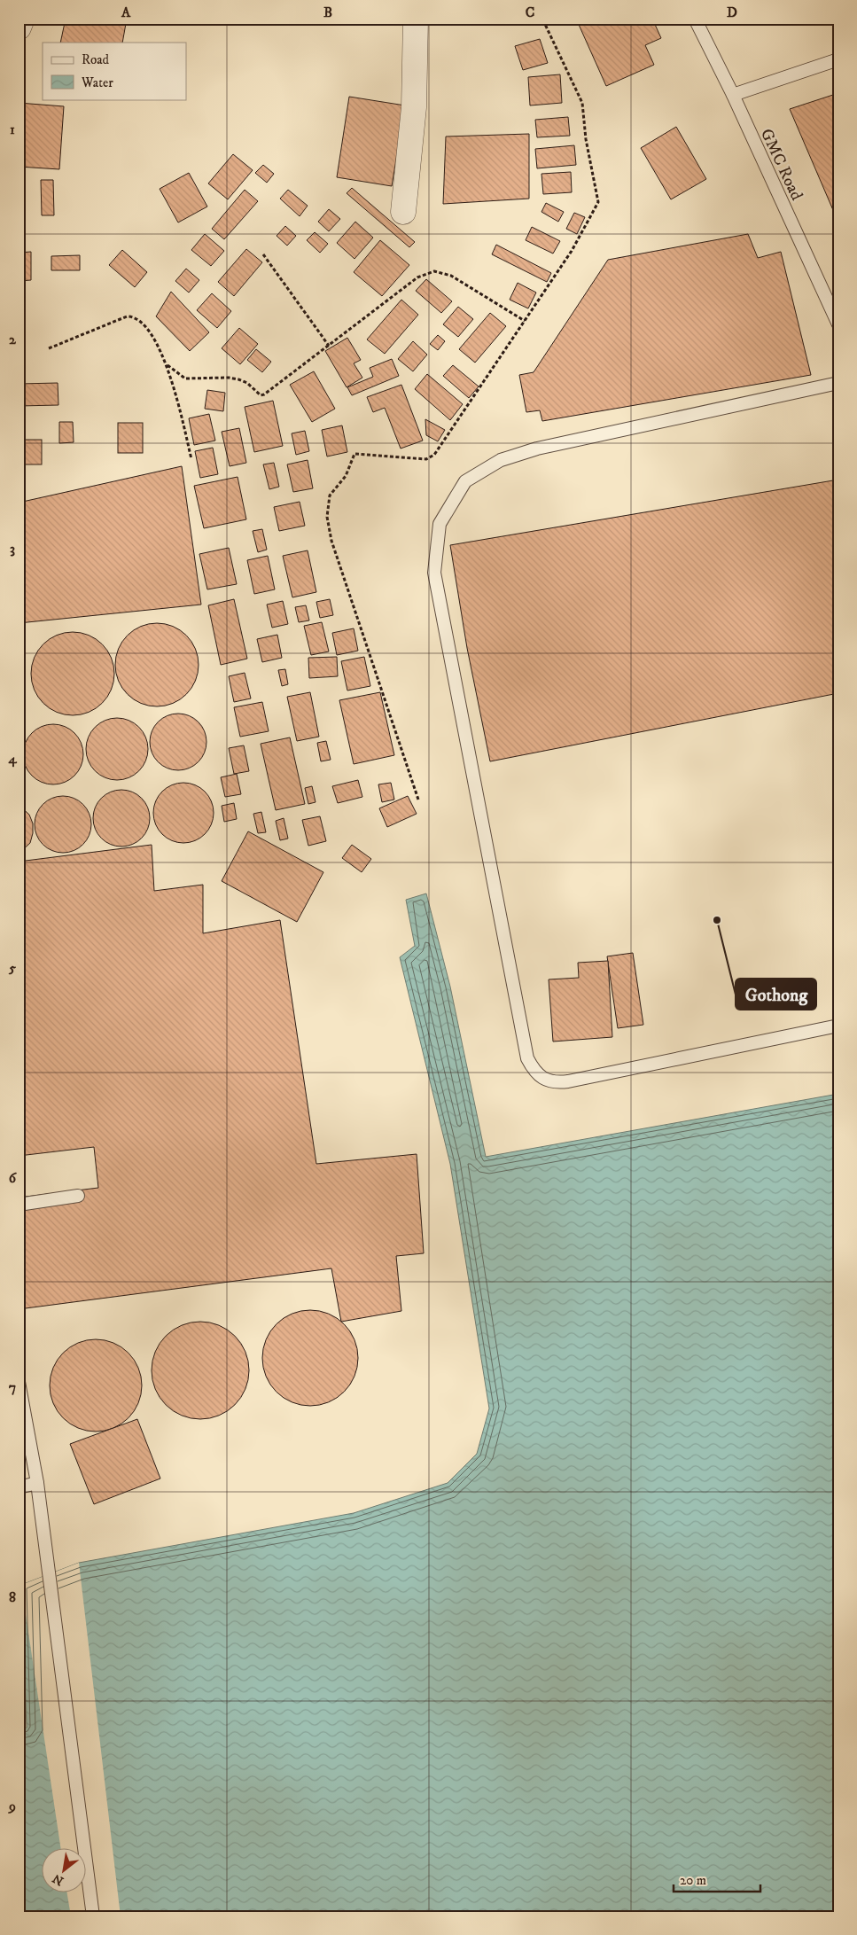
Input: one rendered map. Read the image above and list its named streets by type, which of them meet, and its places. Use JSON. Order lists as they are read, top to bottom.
{
  "streets": {
    "lane": ["GMC Road"]
  },
  "places": ["Gothong"],
  "legend": ["Road", "Water"],
  "scale_bar": "20 m",
  "north": "bottom left",
  "grid": {
    "columns": [
      "A",
      "B",
      "C",
      "D"
    ],
    "rows": [
      "1",
      "2",
      "3",
      "4",
      "5",
      "6",
      "7",
      "8",
      "9"
    ]
  }
}
